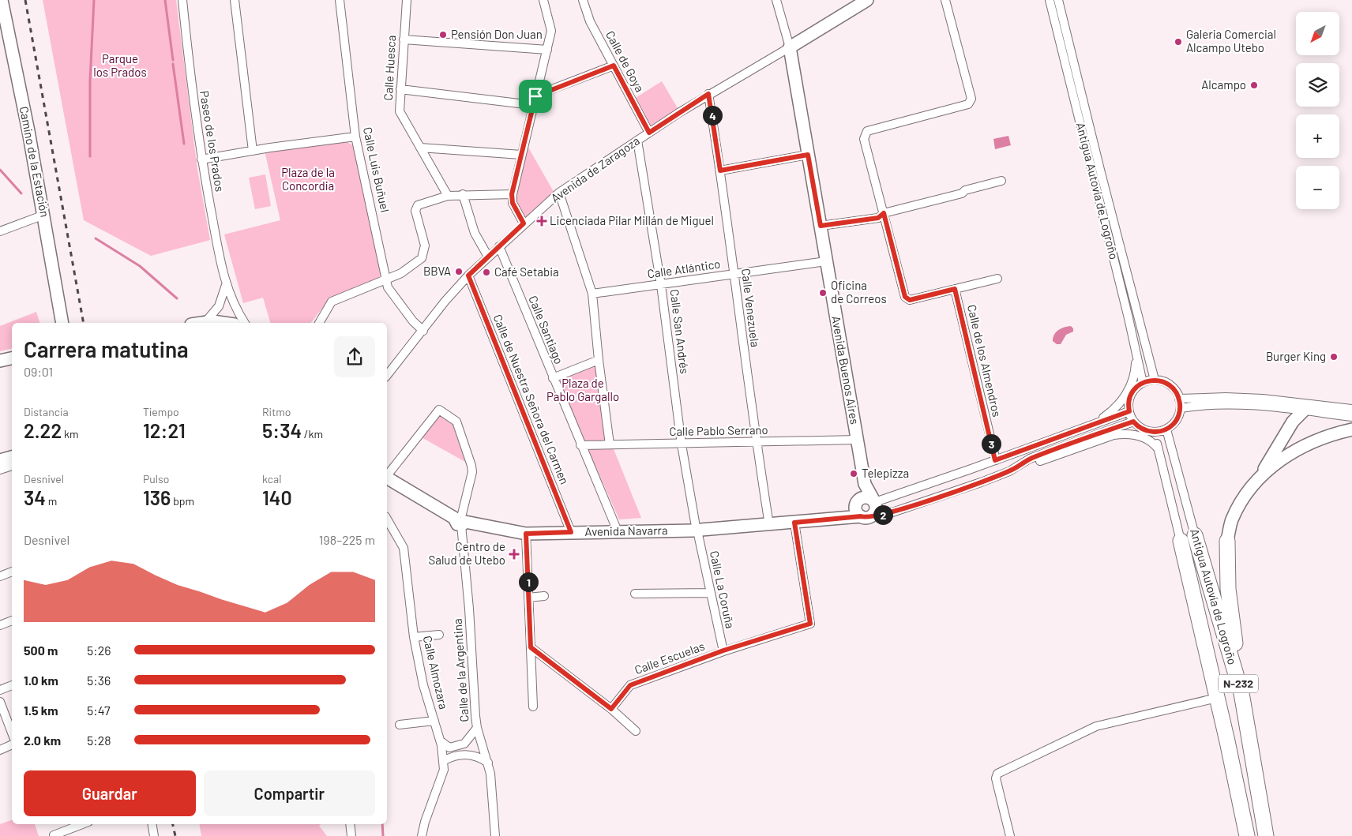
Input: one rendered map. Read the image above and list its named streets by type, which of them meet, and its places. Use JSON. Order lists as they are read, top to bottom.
{
  "streets": {
    "highway": ["Antigua Autovía de Logroño", "N-232"],
    "street": [
      "Calle de Goya",
      "Calle Huesca",
      "Paseo de los Prados",
      "Camino de la Estación",
      "Calle Luis Buñuel",
      "Avenida de Zaragoza",
      "Calle Atlántico",
      "Calle Venezuela",
      "Calle Santiago",
      "Calle San Andrés",
      "Calle de los Almendros",
      "Avenida Buenos Aires",
      "Calle de Nuestra Señora del Carmen",
      "Calle Pablo Serrano",
      "Avenida Navarra",
      "Calle La Coruña",
      "Calle Escuelas",
      "Calle de la Argentina",
      "Calle Almozara"
    ]
  },
  "crossings": [
    ["Calle de Goya", "Avenida de Zaragoza"],
    ["Calle Luis Buñuel", "Avenida de Zaragoza"],
    ["Avenida de Zaragoza", "Calle Venezuela"],
    ["Avenida de Zaragoza", "Calle Santiago"],
    ["Avenida de Zaragoza", "Calle San Andrés"],
    ["Avenida de Zaragoza", "Avenida Buenos Aires"],
    ["Avenida de Zaragoza", "Calle de Nuestra Señora del Carmen"],
    ["Calle Atlántico", "Calle Venezuela"],
    ["Calle Atlántico", "Calle San Andrés"],
    ["Calle Atlántico", "Avenida Buenos Aires"],
    ["Calle Venezuela", "Calle Pablo Serrano"],
    ["Calle Venezuela", "Avenida Navarra"],
    ["Calle Santiago", "Calle Pablo Serrano"],
    ["Calle Santiago", "Avenida Navarra"],
    ["Calle San Andrés", "Calle Pablo Serrano"],
    ["Calle San Andrés", "Avenida Navarra"],
    ["Calle San Andrés", "Calle La Coruña"],
    ["Avenida Buenos Aires", "Calle Pablo Serrano"],
    ["Avenida Buenos Aires", "Avenida Navarra"],
    ["Calle de Nuestra Señora del Carmen", "Avenida Navarra"],
    ["Avenida Navarra", "Calle La Coruña"],
    ["Avenida Navarra", "Calle Escuelas"],
    ["Avenida Navarra", "Calle de la Argentina"],
    ["Calle La Coruña", "Calle Escuelas"]
  ],
  "parks": ["Parque los Prados", "Plaza de la Concordia", "Plaza de Pablo Gargallo"],
  "places": {
    "other": [
      "Pensión Don Juan",
      "Galeria Comercial Alcampo Utebo",
      "Alcampo",
      "BBVA",
      "Café Setabia",
      "Oficina de Correos",
      "Burger King",
      "Telepizza"
    ],
    "health": ["Licenciada Pilar Millán de Miguel", "Centro de Salud de Utebo"]
  },
  "north": "bottom left",
  "page": {
    "map_buttons": ["+", "−"],
    "pins": [
      "4",
      "3",
      "2",
      "1"
    ],
    "heading": ["Carrera matutina", "09:01"],
    "stats": [
      ["Distancia", "2.22 km"],
      ["Tiempo", "12:21"],
      ["Ritmo", "5:34 /km"],
      ["Desnivel", "34 m"],
      ["Pulso", "136 bpm"],
      ["kcal", "140"]
    ],
    "chart": ["Desnivel", "198–225 m"],
    "list": [
      {
        "name": "500 m",
        "note": "5:26"
      },
      {
        "name": "1.0 km",
        "note": "5:36"
      },
      {
        "name": "1.5 km",
        "note": "5:47"
      },
      {
        "name": "2.0 km",
        "note": "5:28"
      }
    ],
    "buttons": ["Guardar", "Compartir"]
  }
}
